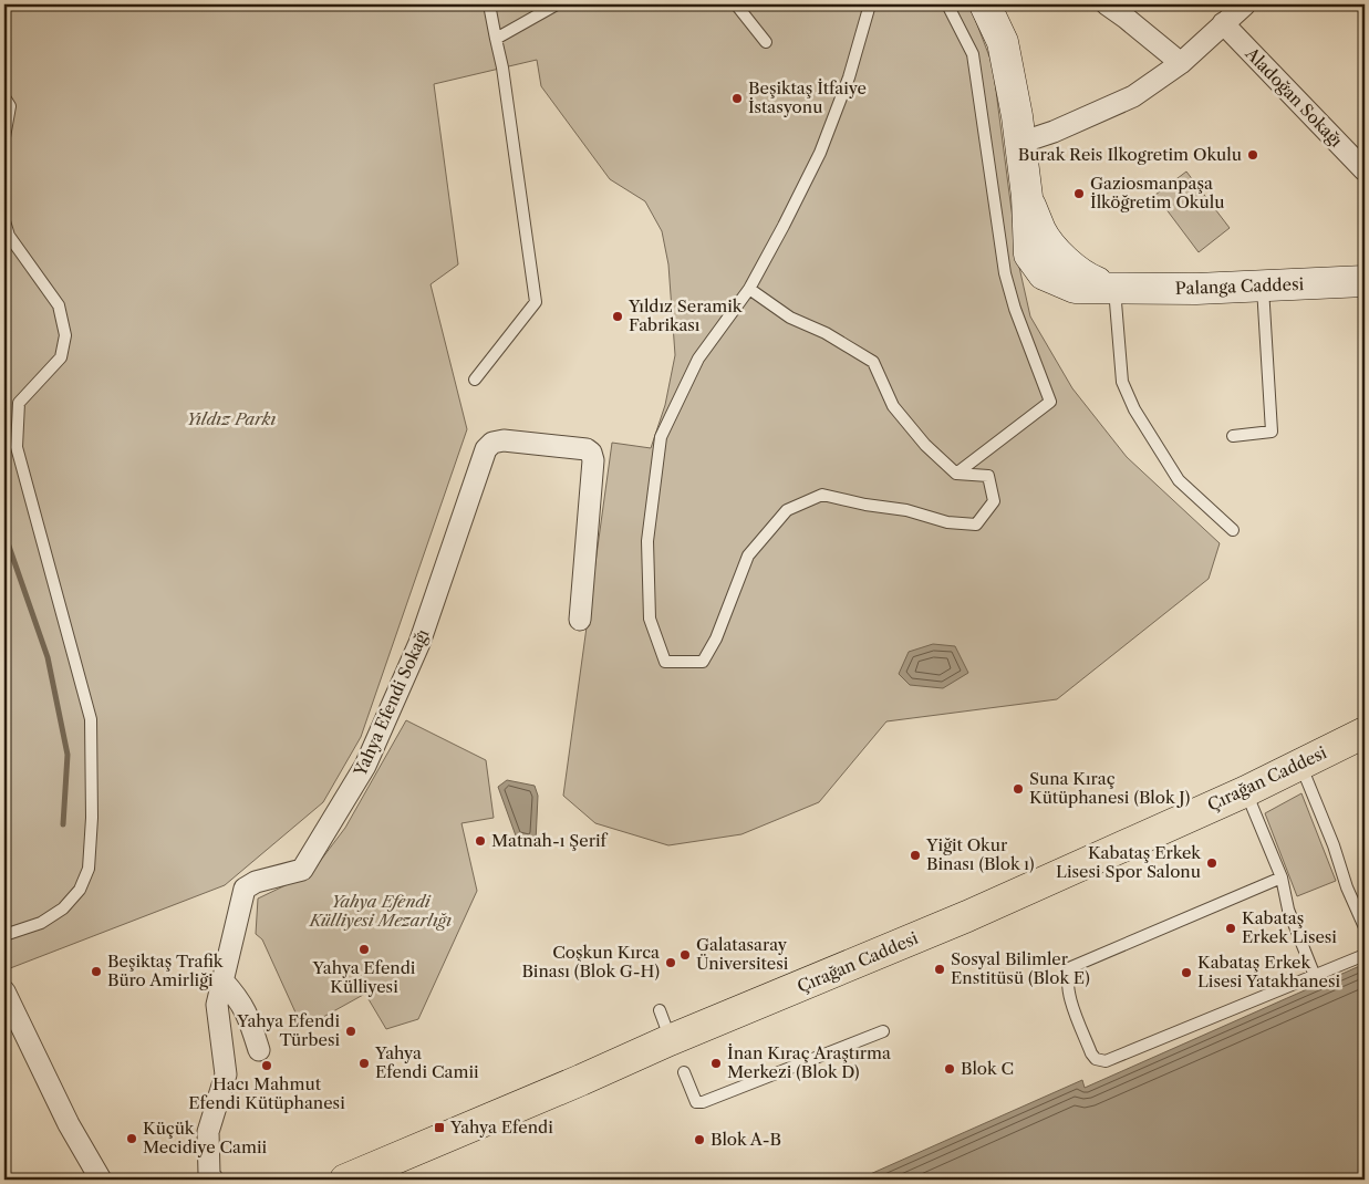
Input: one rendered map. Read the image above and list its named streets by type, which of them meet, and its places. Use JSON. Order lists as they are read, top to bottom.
{
  "streets": {
    "main road": ["Palanga Caddesi", "Çırağan Caddesi"],
    "street": ["Aladoğan Sokağı", "Yahya Efendi Sokağı"]
  },
  "parks": ["Yıldız Parkı", "Yahya Efendi Külliyesi Mezarlığı"],
  "places": {
    "other": [
      "Beşiktaş İtfaiye İstasyonu",
      "Burak Reis Ilkogretim Okulu",
      "Gaziosmanpaşa İlköğretim Okulu",
      "Yıldız Seramik Fabrikası",
      "Suna Kıraç Kütüphanesi (Blok J)",
      "Matnah-ı Şerif",
      "Yiğit Okur Binası (Blok ı)",
      "Kabataş Erkek Lisesi Spor Salonu",
      "Kabataş Erkek Lisesi",
      "Yahya Efendi Külliyesi",
      "Galatasaray Üniversitesi",
      "Coşkun Kırca Binası (Blok G-H)",
      "Sosyal Bilimler Enstitüsü (Blok E)",
      "Beşiktaş Trafik Büro Amirliği",
      "Kabataş Erkek Lisesi Yatakhanesi",
      "Yahya Efendi Türbesi",
      "Yahya Efendi Camii",
      "İnan Kıraç Araştırma Merkezi (Blok D)",
      "Hacı Mahmut Efendi Kütüphanesi",
      "Blok C",
      "Küçük Mecidiye Camii",
      "Blok A-B"
    ],
    "transit": ["Yahya Efendi"]
  }
}
